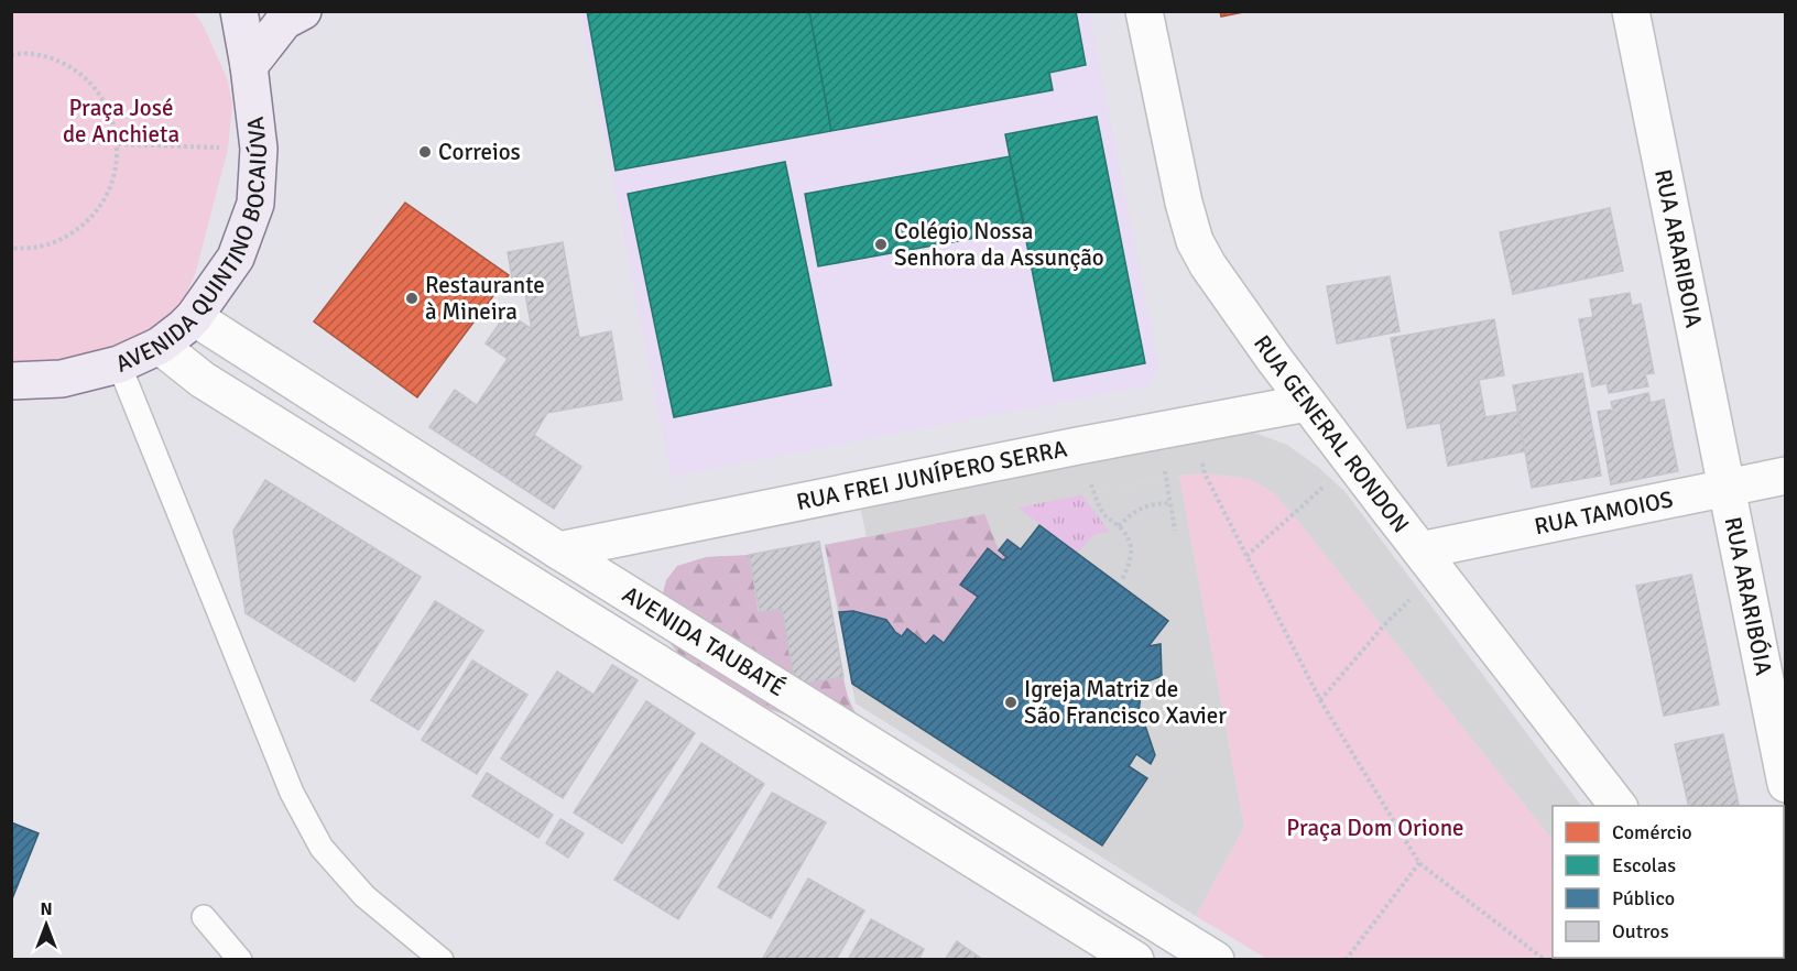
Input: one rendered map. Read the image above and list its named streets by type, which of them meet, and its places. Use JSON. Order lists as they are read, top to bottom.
{
  "streets": {
    "main road": ["AVENIDA QUINTINO BOCAIÚVA"],
    "street": [
      "RUA ARARIBOIA",
      "RUA GENERAL RONDON",
      "RUA FREI JUNÍPERO SERRA",
      "RUA TAMOIOS",
      "RUA ARARIBÓIA",
      "AVENIDA TAUBATÉ"
    ]
  },
  "crossings": [
    ["AVENIDA QUINTINO BOCAIÚVA", "AVENIDA TAUBATÉ"],
    ["RUA ARARIBOIA", "RUA TAMOIOS"],
    ["RUA ARARIBOIA", "RUA ARARIBÓIA"],
    ["RUA GENERAL RONDON", "RUA FREI JUNÍPERO SERRA"],
    ["RUA GENERAL RONDON", "RUA TAMOIOS"],
    ["RUA FREI JUNÍPERO SERRA", "AVENIDA TAUBATÉ"],
    ["RUA TAMOIOS", "RUA ARARIBÓIA"]
  ],
  "parks": ["Praça José de Anchieta", "Praça Dom Orione"],
  "places": [
    "Correios",
    "Colégio Nossa Senhora da Assunção",
    "Restaurante à Mineira",
    "Igreja Matriz de São Francisco Xavier"
  ],
  "legend": [
    "Comércio",
    "Escolas",
    "Público",
    "Outros"
  ],
  "north": "top"
}
